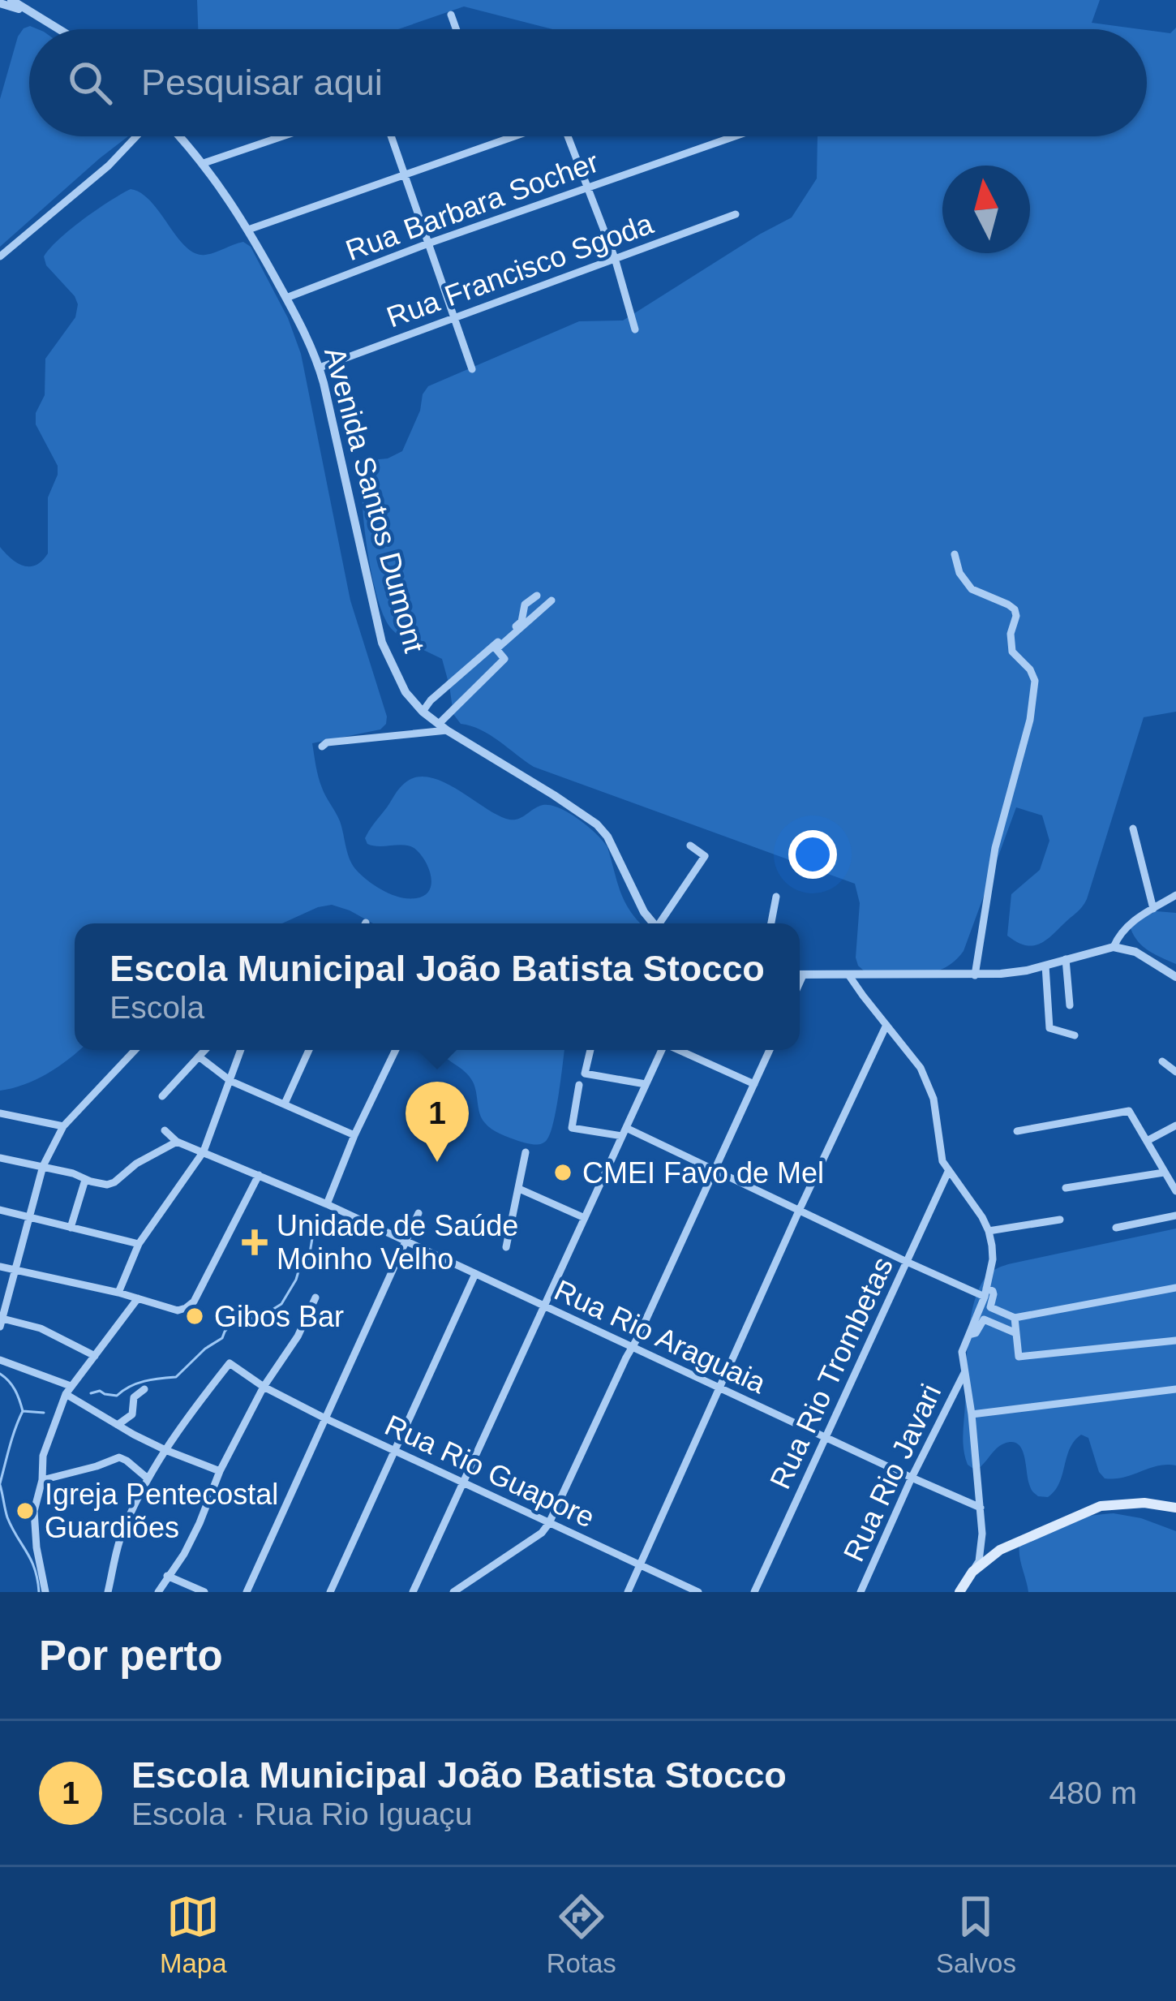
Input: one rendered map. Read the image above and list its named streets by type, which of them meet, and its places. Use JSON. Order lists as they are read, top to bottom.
{
  "streets": {
    "street": [
      "Rua Barbara Socher",
      "Rua Francisco Sgoda",
      "Avenida Santos Dumont",
      "Rua Rio Araguaia",
      "Rua Rio Trombetas",
      "Rua Rio Guapore",
      "Rua Rio Javari"
    ]
  },
  "crossings": [
    ["Rua Barbara Socher", "Avenida Santos Dumont"],
    ["Rua Francisco Sgoda", "Avenida Santos Dumont"],
    ["Rua Rio Araguaia", "Rua Rio Trombetas"],
    ["Rua Rio Araguaia", "Rua Rio Javari"]
  ],
  "places": {
    "other": ["CMEI Favo de Mel", "Gibos Bar", "Igreja Pentecostal Guardiões"],
    "health": ["Unidade de Saúde Moinho Velho"]
  },
  "north": "top",
  "page": {
    "search": "Pesquisar aqui",
    "popup": ["Escola Municipal João Batista Stocco", "Escola"],
    "pins": "1",
    "heading": "Por perto",
    "list": [
      {
        "mark": "1",
        "name": "Escola Municipal João Batista Stocco",
        "note": "Escola · Rua Rio Iguaçu",
        "value": "480 m"
      }
    ],
    "nav": ["Mapa", "Rotas", "Salvos"]
  }
}
